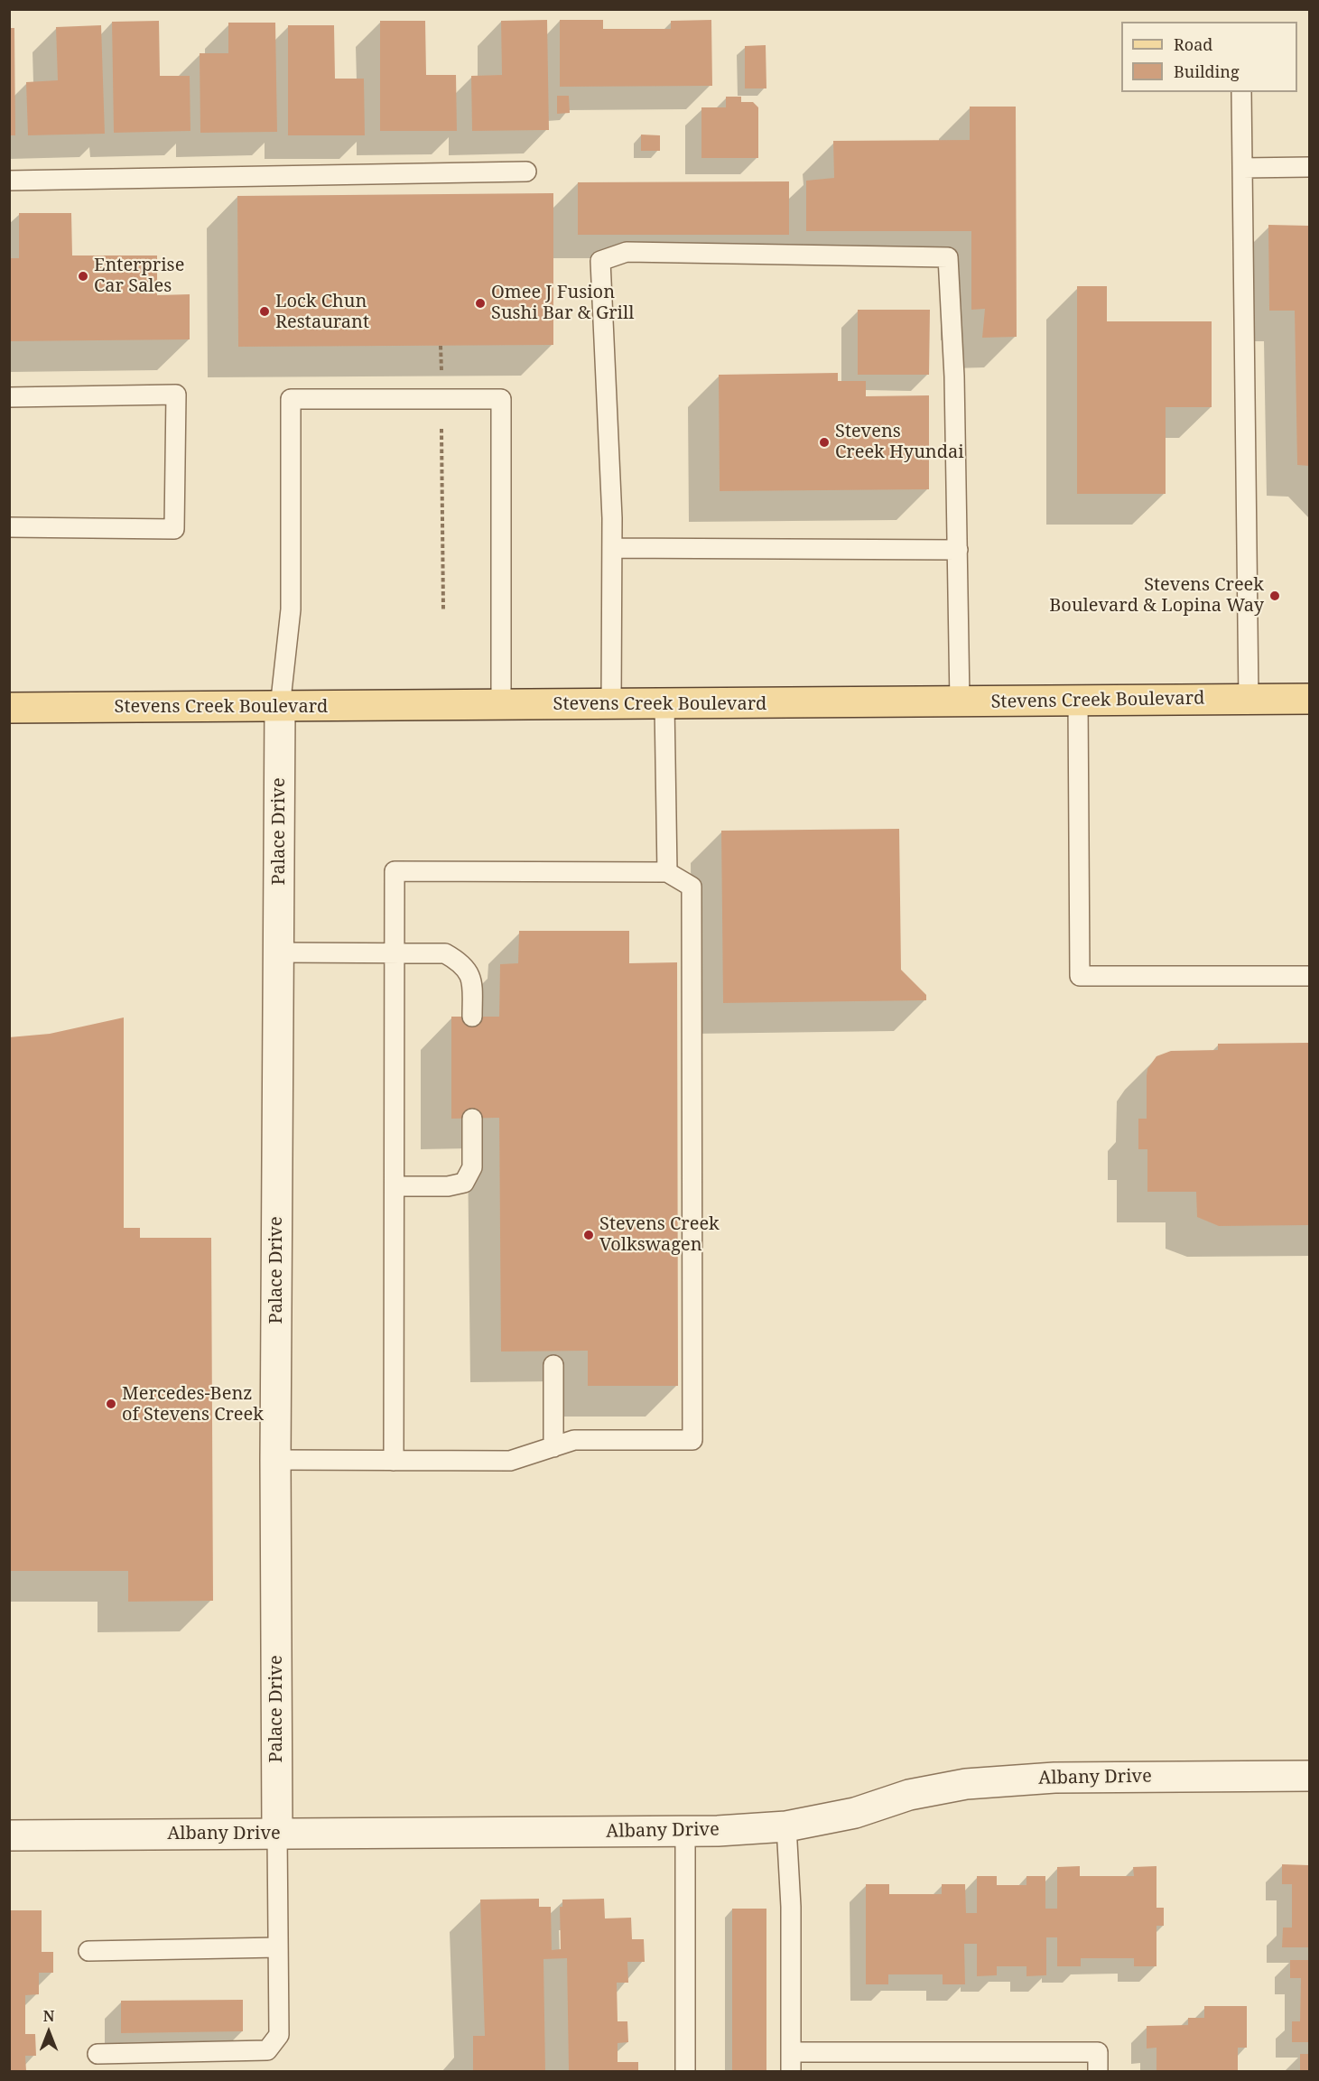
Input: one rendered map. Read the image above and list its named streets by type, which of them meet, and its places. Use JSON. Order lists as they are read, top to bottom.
{
  "streets": {
    "main road": ["Stevens Creek Boulevard"],
    "street": ["Palace Drive", "Albany Drive"]
  },
  "crossings": [
    ["Stevens Creek Boulevard", "Palace Drive"],
    ["Palace Drive", "Albany Drive"]
  ],
  "places": [
    "Enterprise Car Sales",
    "Omee J Fusion Sushi Bar & Grill",
    "Lock Chun Restaurant",
    "Stevens Creek Hyundai",
    "Stevens Creek Boulevard & Lopina Way",
    "Stevens Creek Volkswagen",
    "Mercedes-Benz of Stevens Creek"
  ],
  "legend": ["Road", "Building"],
  "north": "top"
}
